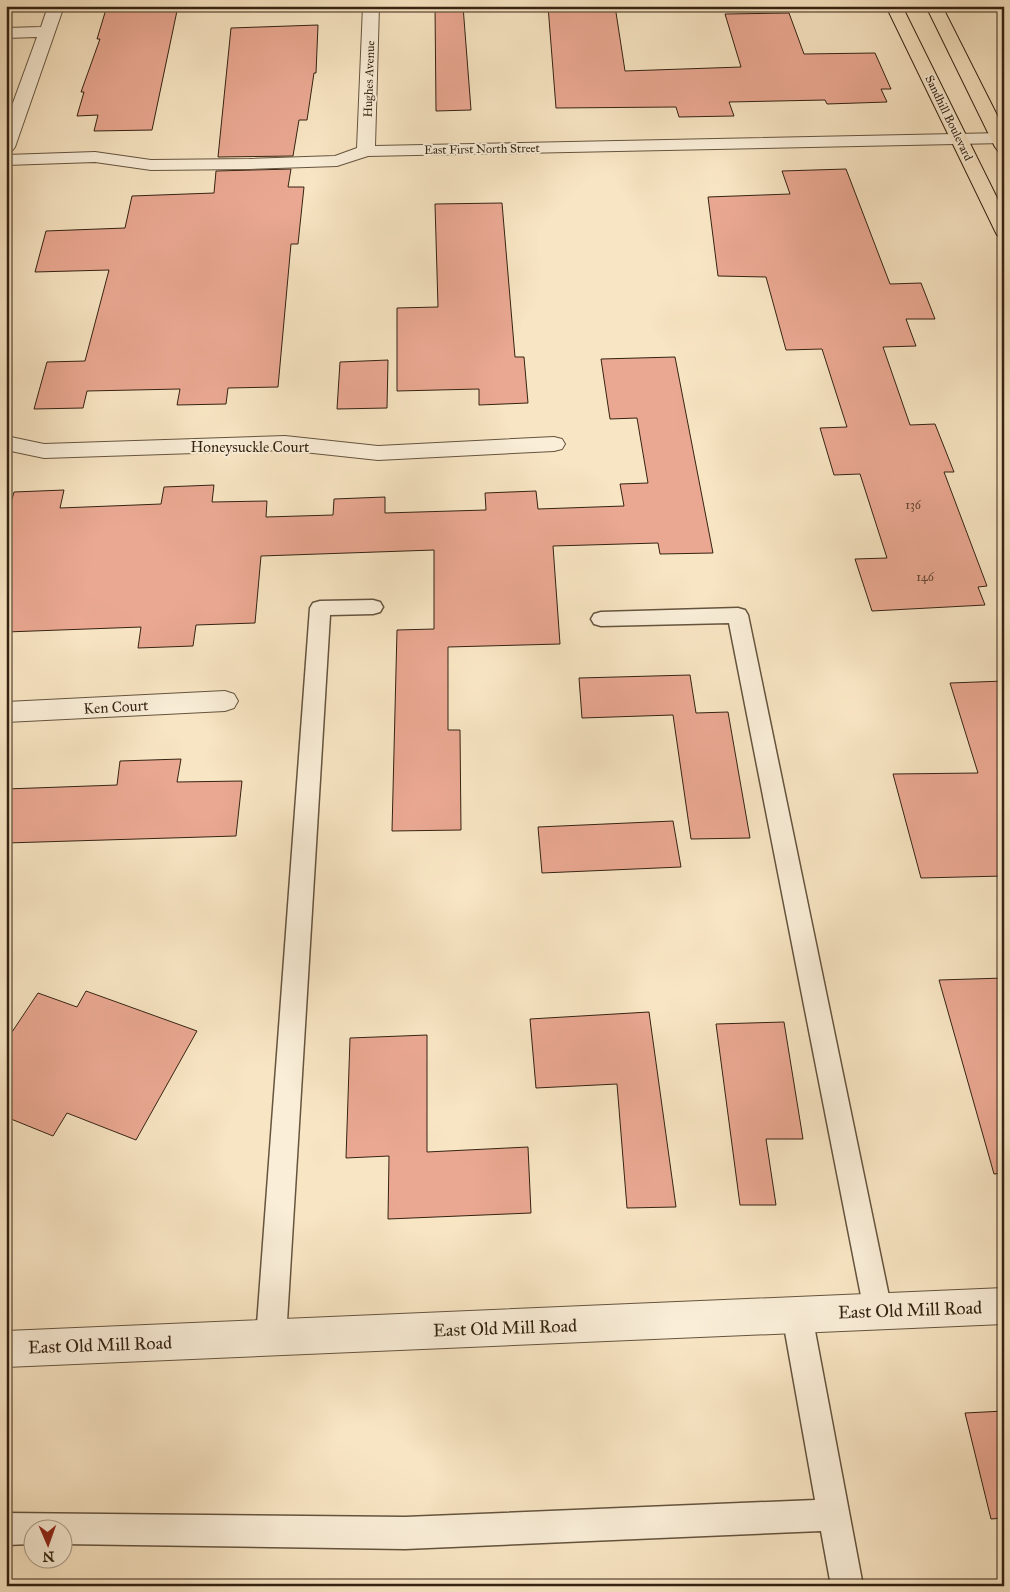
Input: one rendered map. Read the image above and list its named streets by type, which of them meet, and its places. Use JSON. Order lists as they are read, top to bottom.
{
  "streets": {
    "main road": ["Sandhill Boulevard"],
    "street": [
      "Hughes Avenue",
      "East First North Street",
      "Honeysuckle Court",
      "Ken Court",
      "East Old Mill Road"
    ]
  },
  "crossings": [
    ["Hughes Avenue", "East First North Street"],
    ["Sandhill Boulevard", "East First North Street"]
  ],
  "house_numbers": ["136", "146"],
  "north": "bottom"
}
